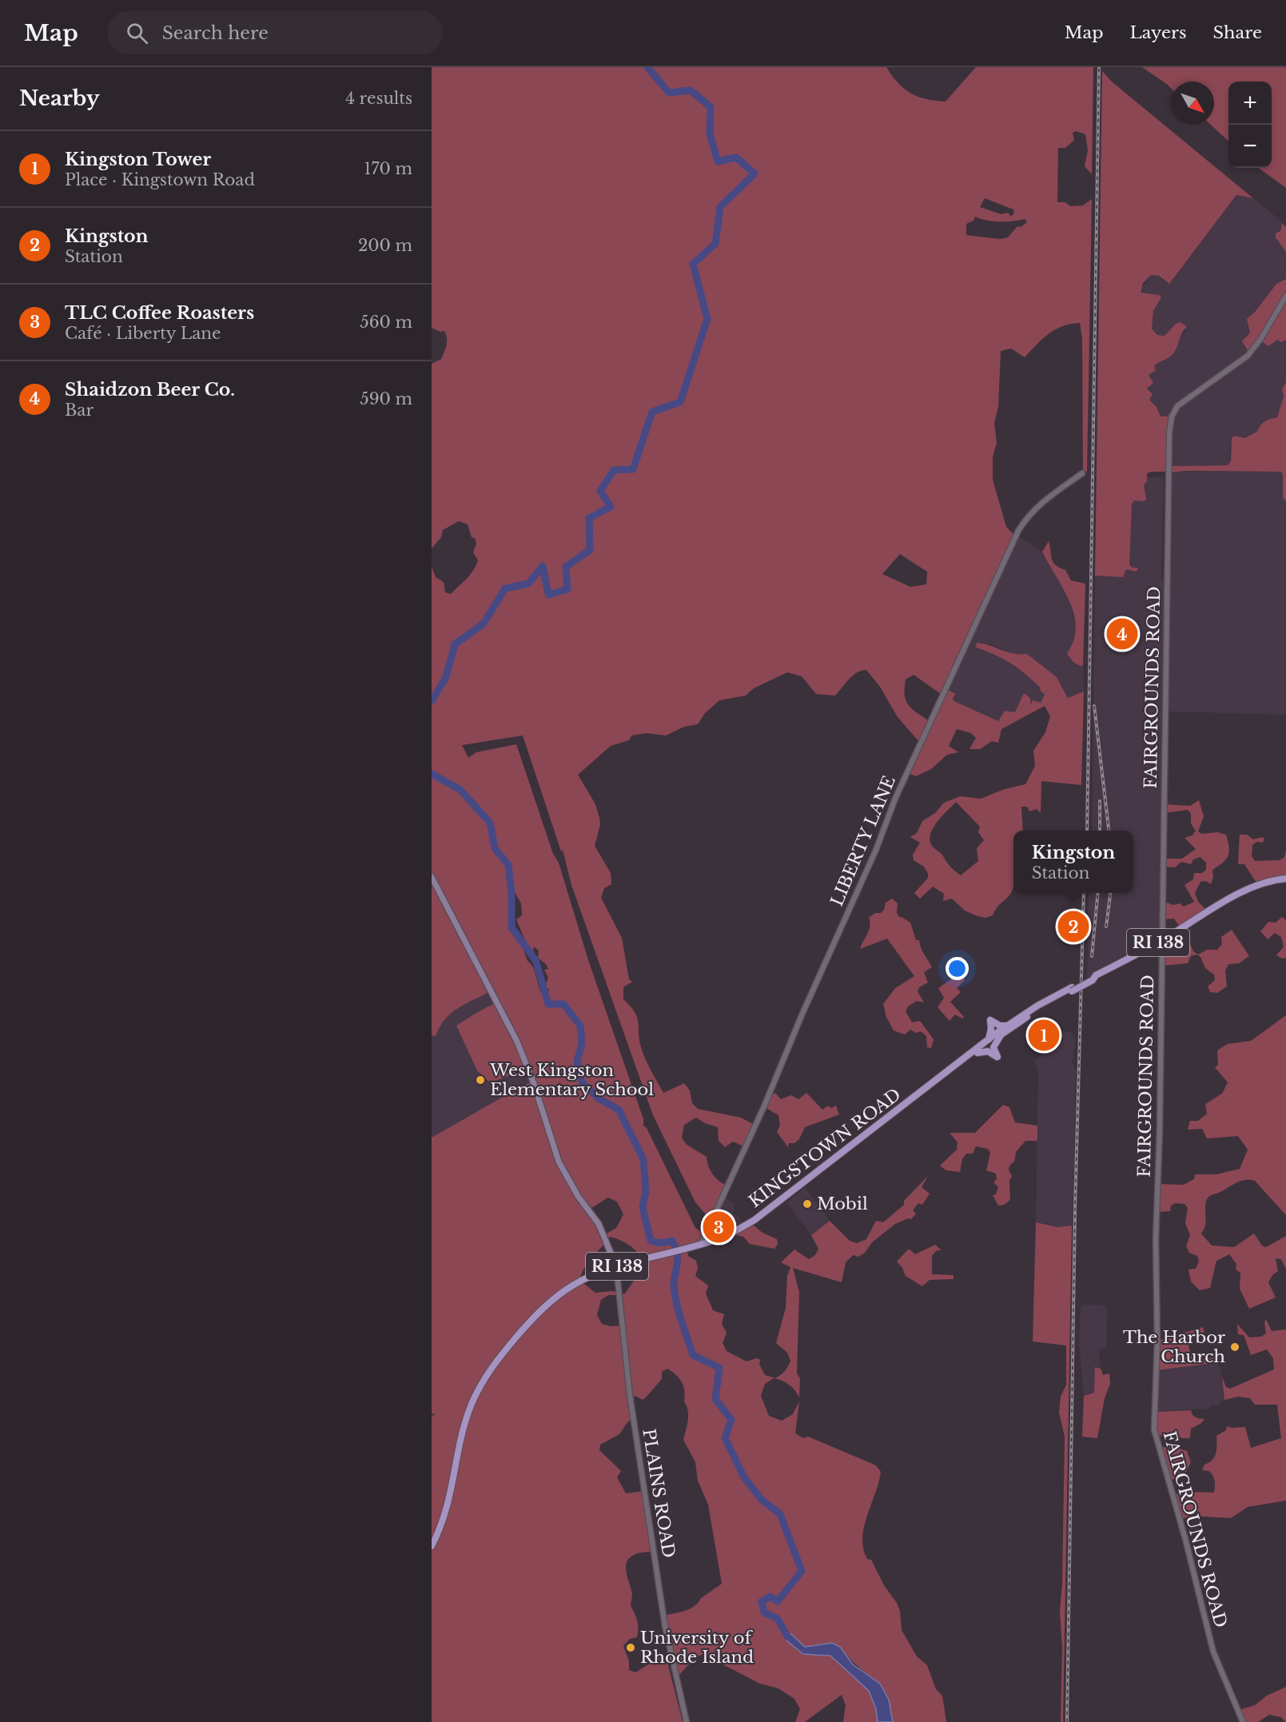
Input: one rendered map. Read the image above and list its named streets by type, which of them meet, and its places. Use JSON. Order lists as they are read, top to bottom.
{
  "streets": {
    "main road": ["RI 138", "KINGSTOWN ROAD"],
    "street": ["FAIRGROUNDS ROAD", "LIBERTY LANE", "PLAINS ROAD"]
  },
  "crossings": [
    ["FAIRGROUNDS ROAD", "KINGSTOWN ROAD"],
    ["LIBERTY LANE", "KINGSTOWN ROAD"],
    ["KINGSTOWN ROAD", "PLAINS ROAD"]
  ],
  "places": [
    "West Kingston Elementary School",
    "Mobil",
    "The Harbor Church",
    "University of Rhode Island"
  ],
  "north": "bottom right",
  "page": {
    "header": "Map",
    "search": "Search here",
    "nav": ["Map", "Layers", "Share"],
    "heading": ["Nearby", "4 results"],
    "map_buttons": ["+", "−"],
    "list": [
      {
        "mark": "1",
        "name": "Kingston Tower",
        "note": "Place · Kingstown Road",
        "value": "170 m"
      },
      {
        "mark": "2",
        "name": "Kingston",
        "note": "Station",
        "value": "200 m"
      },
      {
        "mark": "3",
        "name": "TLC Coffee Roasters",
        "note": "Café · Liberty Lane",
        "value": "560 m"
      },
      {
        "mark": "4",
        "name": "Shaidzon Beer Co.",
        "note": "Bar",
        "value": "590 m"
      }
    ],
    "pins": [
      "4",
      "2",
      "1",
      "3"
    ],
    "popup": ["Kingston", "Station"]
  }
}
